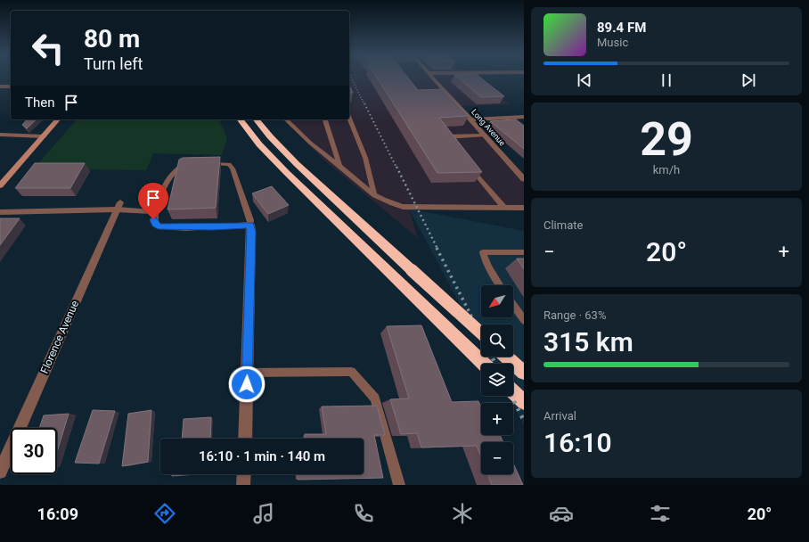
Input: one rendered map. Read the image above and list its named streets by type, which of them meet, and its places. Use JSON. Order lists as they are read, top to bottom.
{
  "streets": {
    "street": ["Long Avenue", "Florence Avenue"]
  },
  "north": "bottom left",
  "page": {
    "turn": ["80 m", "Turn left"],
    "song": ["89.4 FM", "Music"],
    "then": "Then",
    "tile": [
      ["29", "km/h"],
      "Climate",
      ["Range · 63%", "315 km"],
      ["Arrival", "16:10"]
    ],
    "heat": ["−", "20°", "+"],
    "map_buttons": ["+", "−"],
    "limit": "30",
    "trip": "16:10 · 1 min · 140 m",
    "tabs": ["16:09", "20°"]
  }
}
